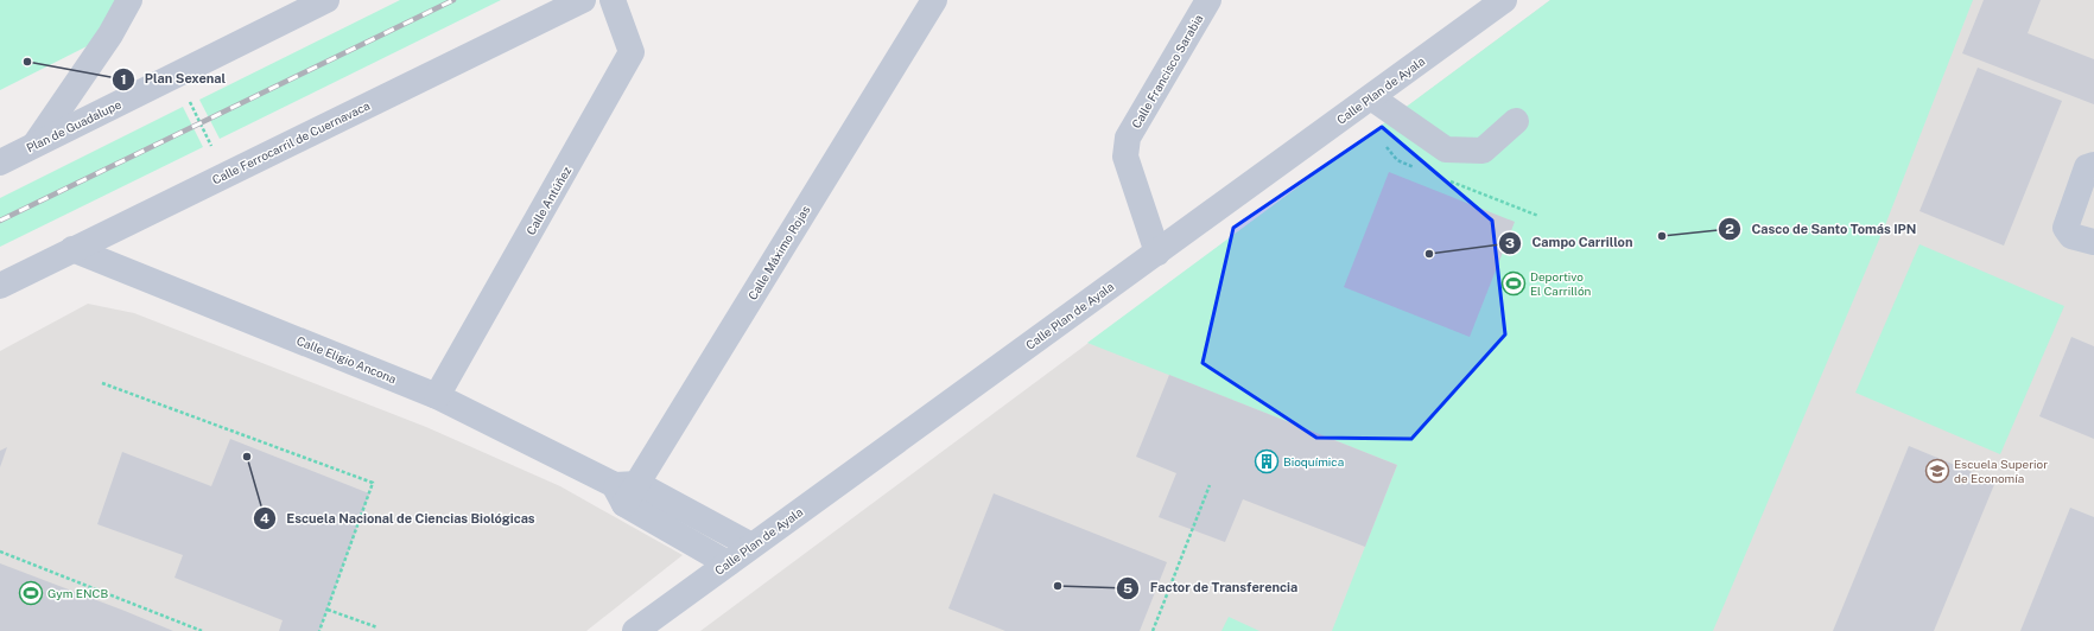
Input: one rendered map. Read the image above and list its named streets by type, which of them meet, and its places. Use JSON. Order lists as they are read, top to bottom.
{
  "streets": {
    "street": [
      "Calle Francisco Sarabia",
      "Calle Plan de Ayala",
      "Plan de Guadalupe",
      "Calle Ferrocarril de Cuernavaca",
      "Calle Antúñez",
      "Calle Máximo Rojas",
      "Calle Eligio Ancona"
    ]
  },
  "crossings": [
    ["Calle Francisco Sarabia", "Calle Plan de Ayala"],
    ["Calle Plan de Ayala", "Calle Eligio Ancona"],
    ["Calle Ferrocarril de Cuernavaca", "Calle Eligio Ancona"],
    ["Calle Antúñez", "Calle Eligio Ancona"],
    ["Calle Máximo Rojas", "Calle Eligio Ancona"]
  ],
  "places": {
    "other": [
      "Plan Sexenal",
      "Casco de Santo Tomás IPN",
      "Campo Carrillon",
      "Escuela Nacional de Ciencias Biológicas",
      "Factor de Transferencia"
    ],
    "sports": ["Deportivo El Carrillón", "Gym ENCB"],
    "building": ["Bioquímica"],
    "school or university": ["Escuela Superior de Economía"]
  }
}
